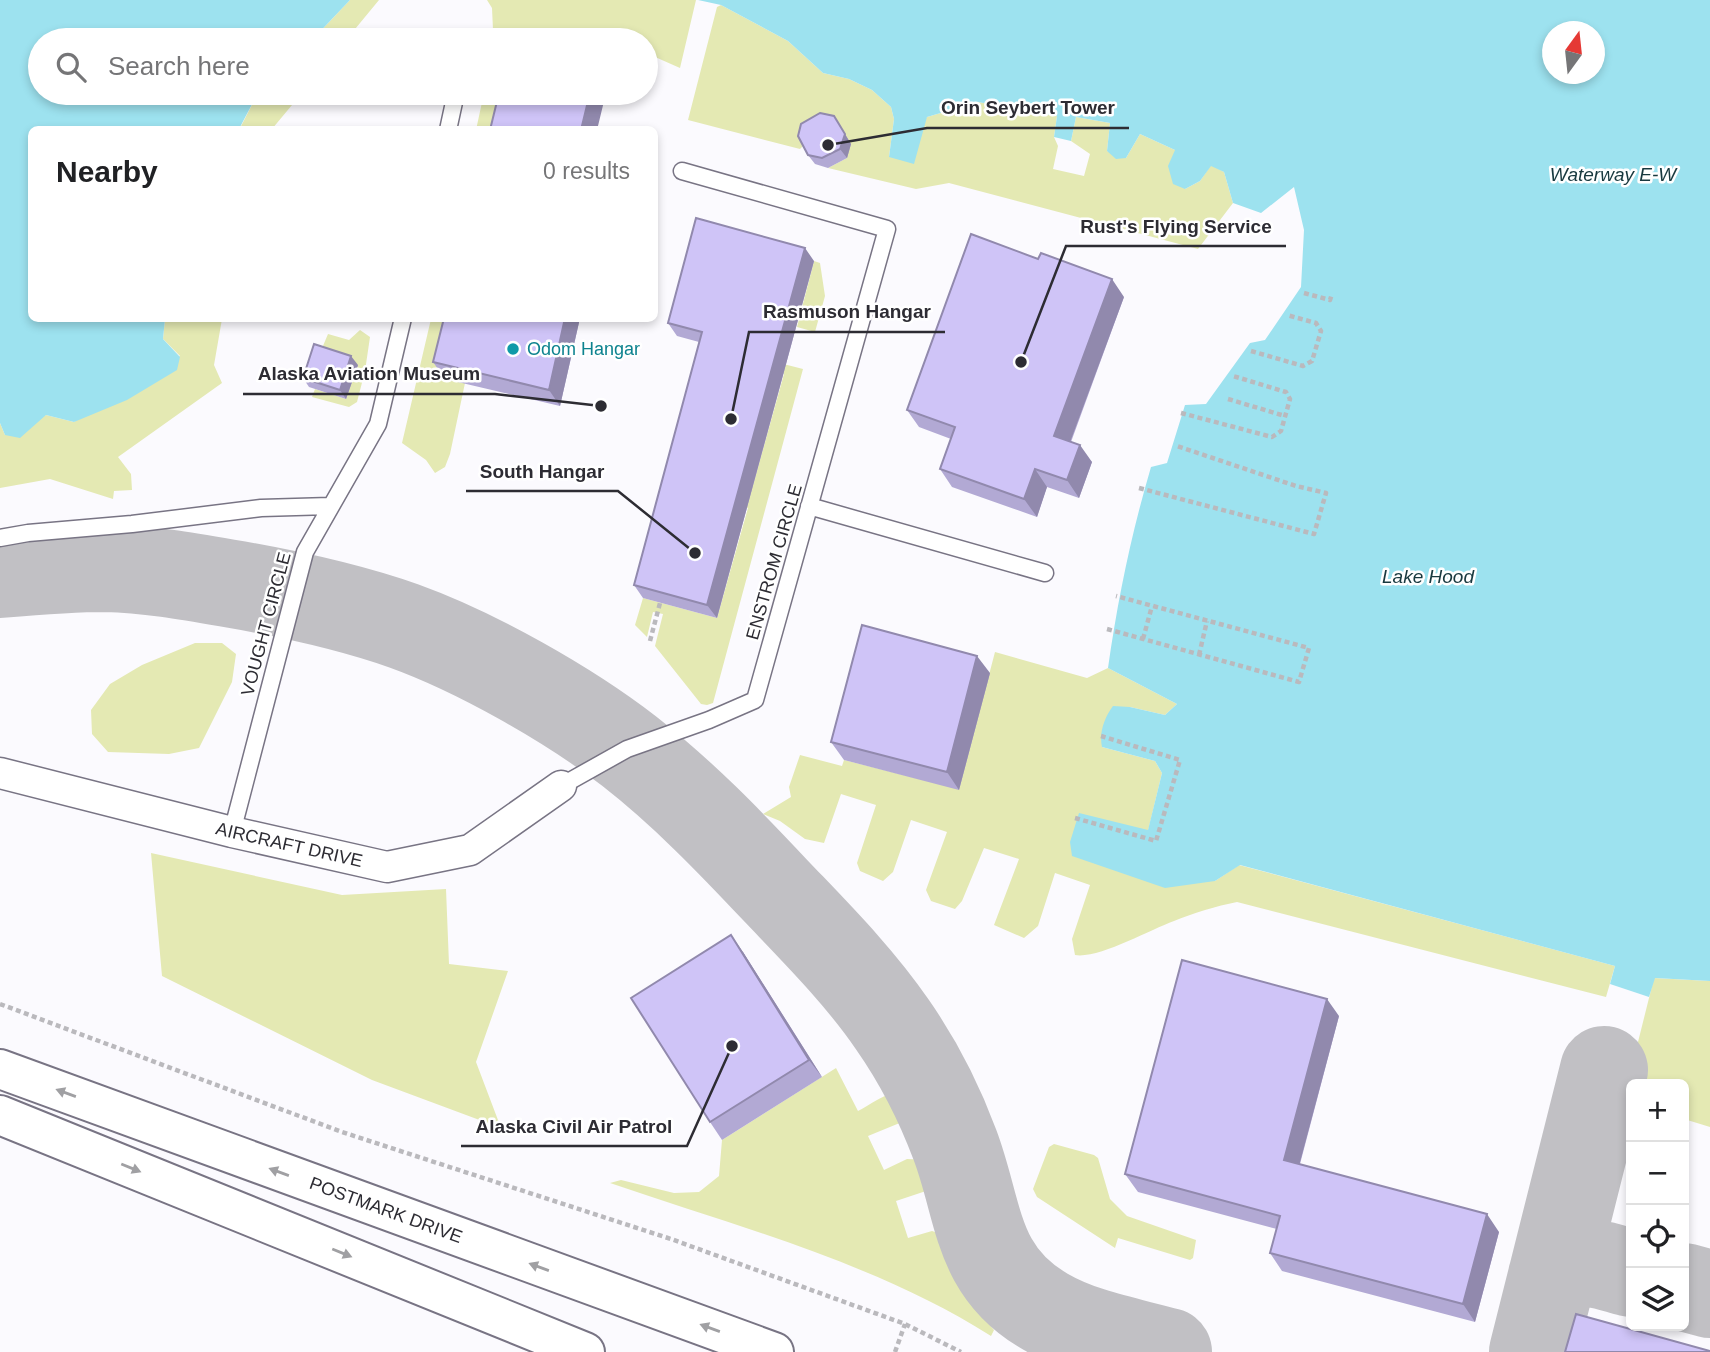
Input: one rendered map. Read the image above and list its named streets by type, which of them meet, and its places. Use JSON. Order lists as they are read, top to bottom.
{
  "streets": {
    "street": ["AIRCRAFT DRIVE", "POSTMARK DRIVE"],
    "lane": ["ENSTROM CIRCLE", "VOUGHT CIRCLE"]
  },
  "crossings": [
    ["ENSTROM CIRCLE", "AIRCRAFT DRIVE"],
    ["VOUGHT CIRCLE", "AIRCRAFT DRIVE"]
  ],
  "water": ["Waterway E-W", "Lake Hood"],
  "places": [
    "Orin Seybert Tower",
    "Odom Hangar",
    "Rust's Flying Service",
    "Alaska Aviation Museum",
    "Rasmuson Hangar",
    "South Hangar",
    "Alaska Civil Air Patrol"
  ],
  "north": "top",
  "page": {
    "search": "Search here",
    "heading": ["Nearby", "0 results"],
    "map_buttons": ["+", "−"]
  }
}
